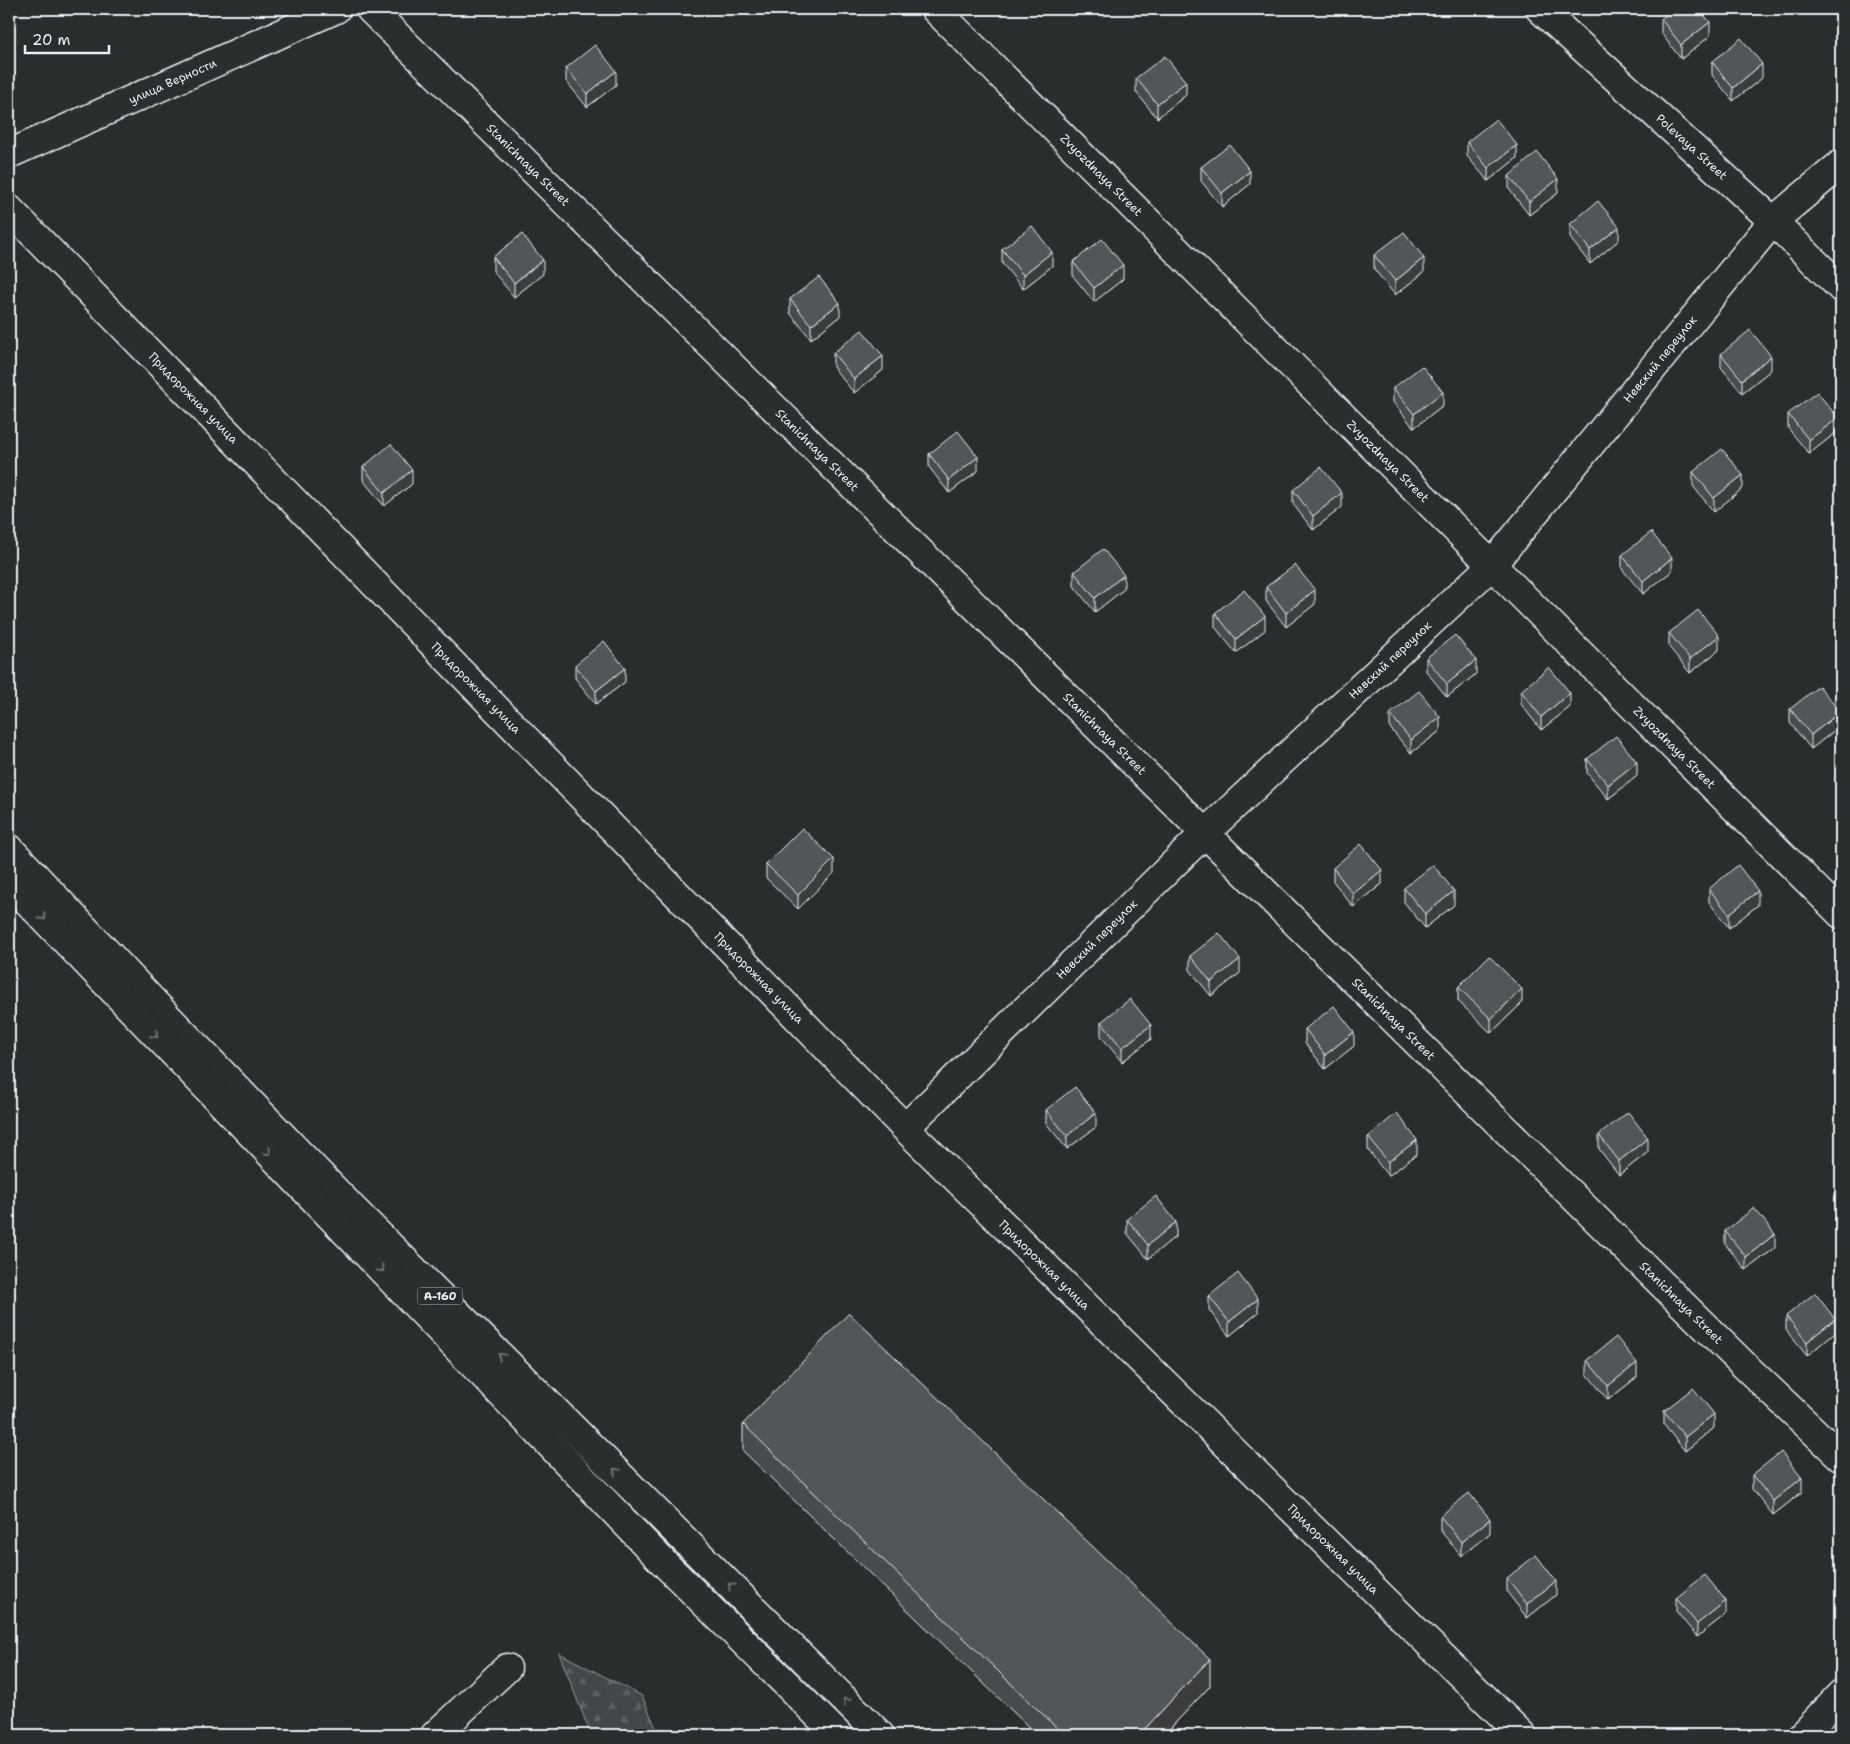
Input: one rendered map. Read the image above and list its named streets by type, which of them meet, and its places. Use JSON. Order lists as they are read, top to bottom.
{
  "streets": {
    "main road": [
      "улица Верности",
      "Polevaya Street",
      "Stanichnaya Street",
      "Zvyozdnaya Street",
      "Невский переулок",
      "Придорожная улица",
      "А-160"
    ]
  },
  "crossings": [
    ["Polevaya Street", "Невский переулок"],
    ["Stanichnaya Street", "Невский переулок"],
    ["Zvyozdnaya Street", "Невский переулок"],
    ["Невский переулок", "Придорожная улица"]
  ],
  "scale_bar": "20 m"
}
